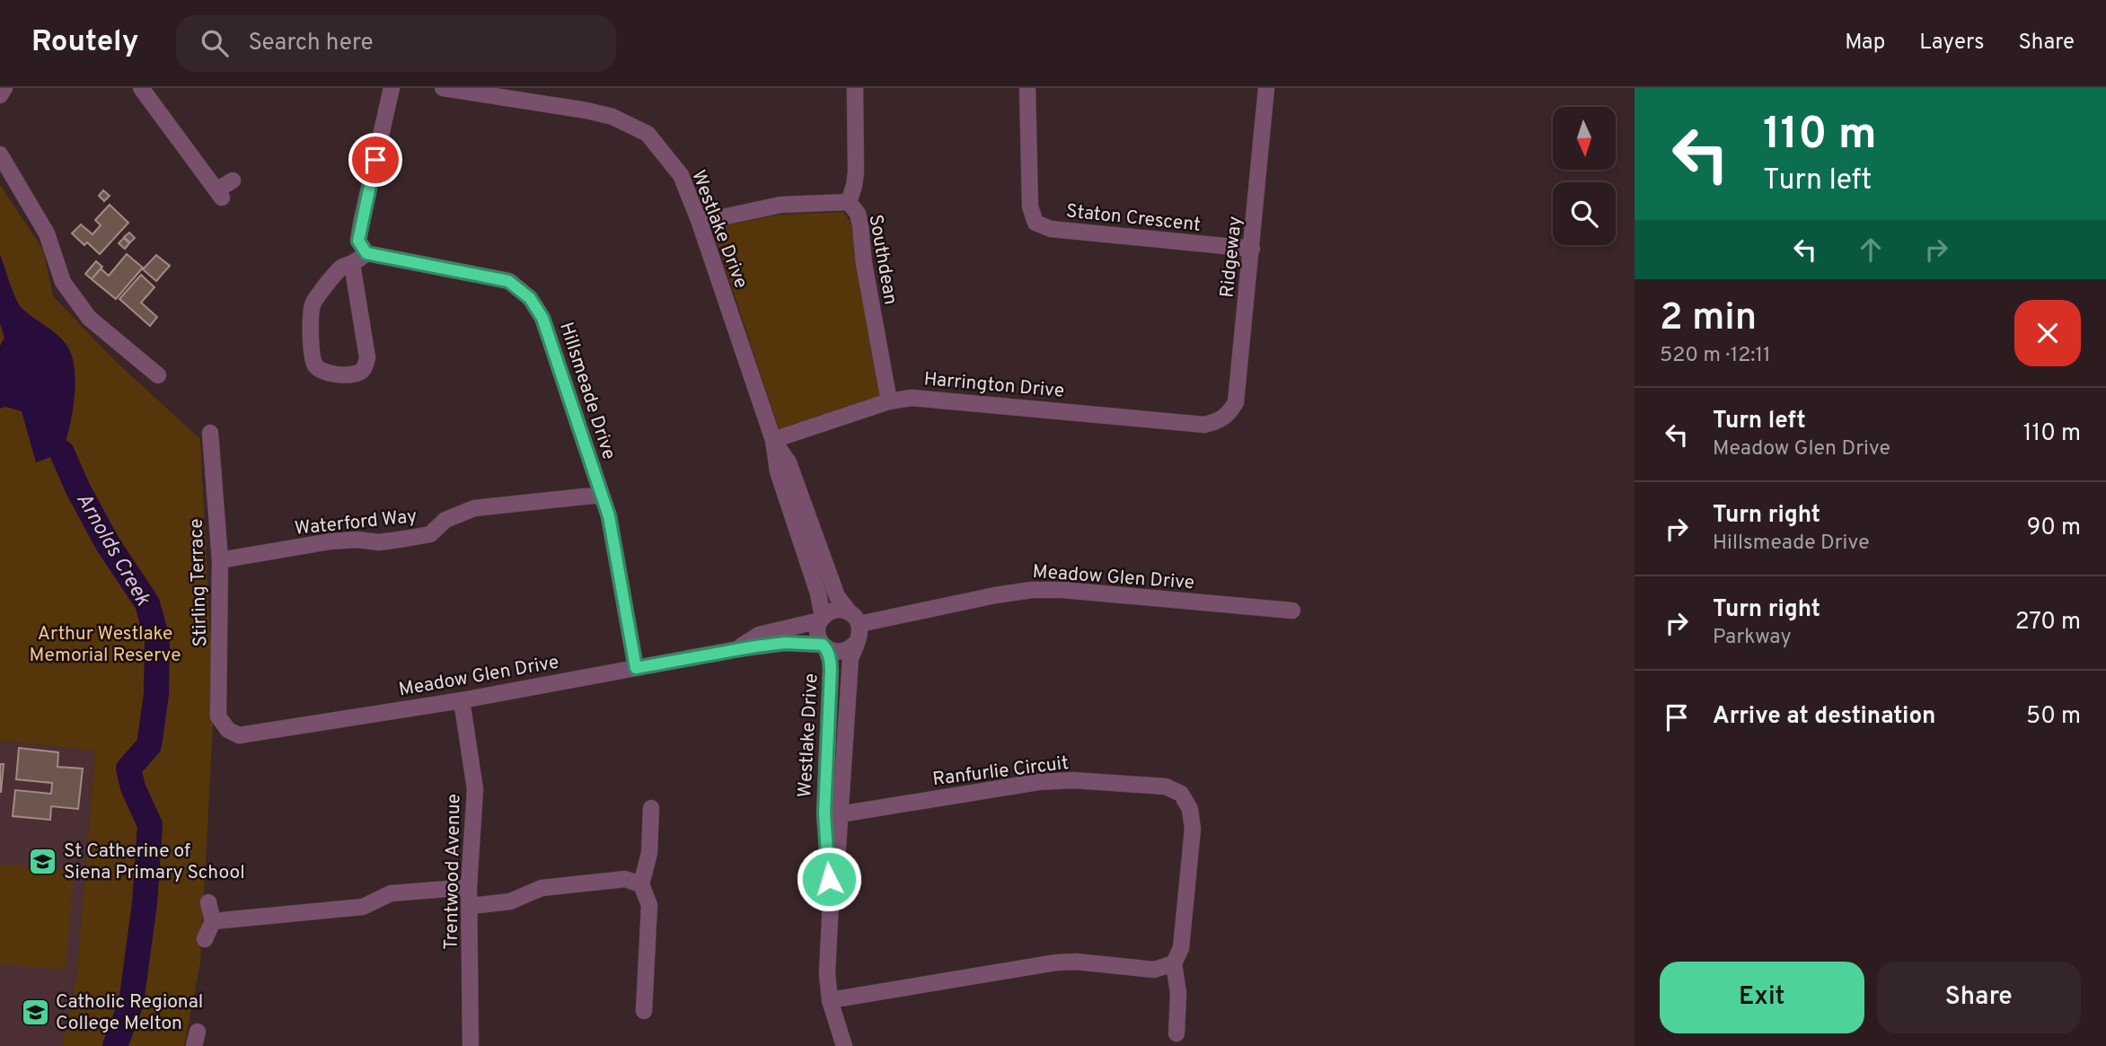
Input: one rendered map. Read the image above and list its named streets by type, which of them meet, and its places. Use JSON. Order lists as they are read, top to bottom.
{
  "streets": {
    "street": [
      "Staton Crescent",
      "Westlake Drive",
      "Ridgeway",
      "Southdean",
      "Harrington Drive",
      "Hillsmeade Drive",
      "Waterford Way",
      "Meadow Glen Drive",
      "Stirling Terrace",
      "Ranfurlie Circuit",
      "Trentwood Avenue"
    ]
  },
  "crossings": [
    ["Staton Crescent", "Ridgeway"],
    ["Westlake Drive", "Harrington Drive"],
    ["Westlake Drive", "Meadow Glen Drive"],
    ["Westlake Drive", "Ranfurlie Circuit"],
    ["Ridgeway", "Harrington Drive"],
    ["Southdean", "Harrington Drive"],
    ["Hillsmeade Drive", "Waterford Way"],
    ["Hillsmeade Drive", "Meadow Glen Drive"],
    ["Waterford Way", "Stirling Terrace"],
    ["Meadow Glen Drive", "Stirling Terrace"],
    ["Meadow Glen Drive", "Trentwood Avenue"]
  ],
  "water": ["Arnolds Creek"],
  "parks": ["Arthur Westlake Memorial Reserve"],
  "places": {
    "school or university": ["St Catherine of Siena Primary School", "Catholic Regional College Melton"]
  },
  "north": "bottom",
  "page": {
    "header": "Routely",
    "search": "Search here",
    "nav": ["Map", "Layers", "Share"],
    "turn": ["110 m", "Turn left"],
    "heading": ["2 min", "520 m · 12:11"],
    "list": [
      {
        "name": "Turn left",
        "note": "Meadow Glen Drive",
        "value": "110 m"
      },
      {
        "name": "Turn right",
        "note": "Hillsmeade Drive",
        "value": "90 m"
      },
      {
        "name": "Turn right",
        "note": "Parkway",
        "value": "270 m"
      },
      {
        "name": "Arrive at destination",
        "value": "50 m"
      }
    ],
    "buttons": ["Exit", "Share"]
  }
}
